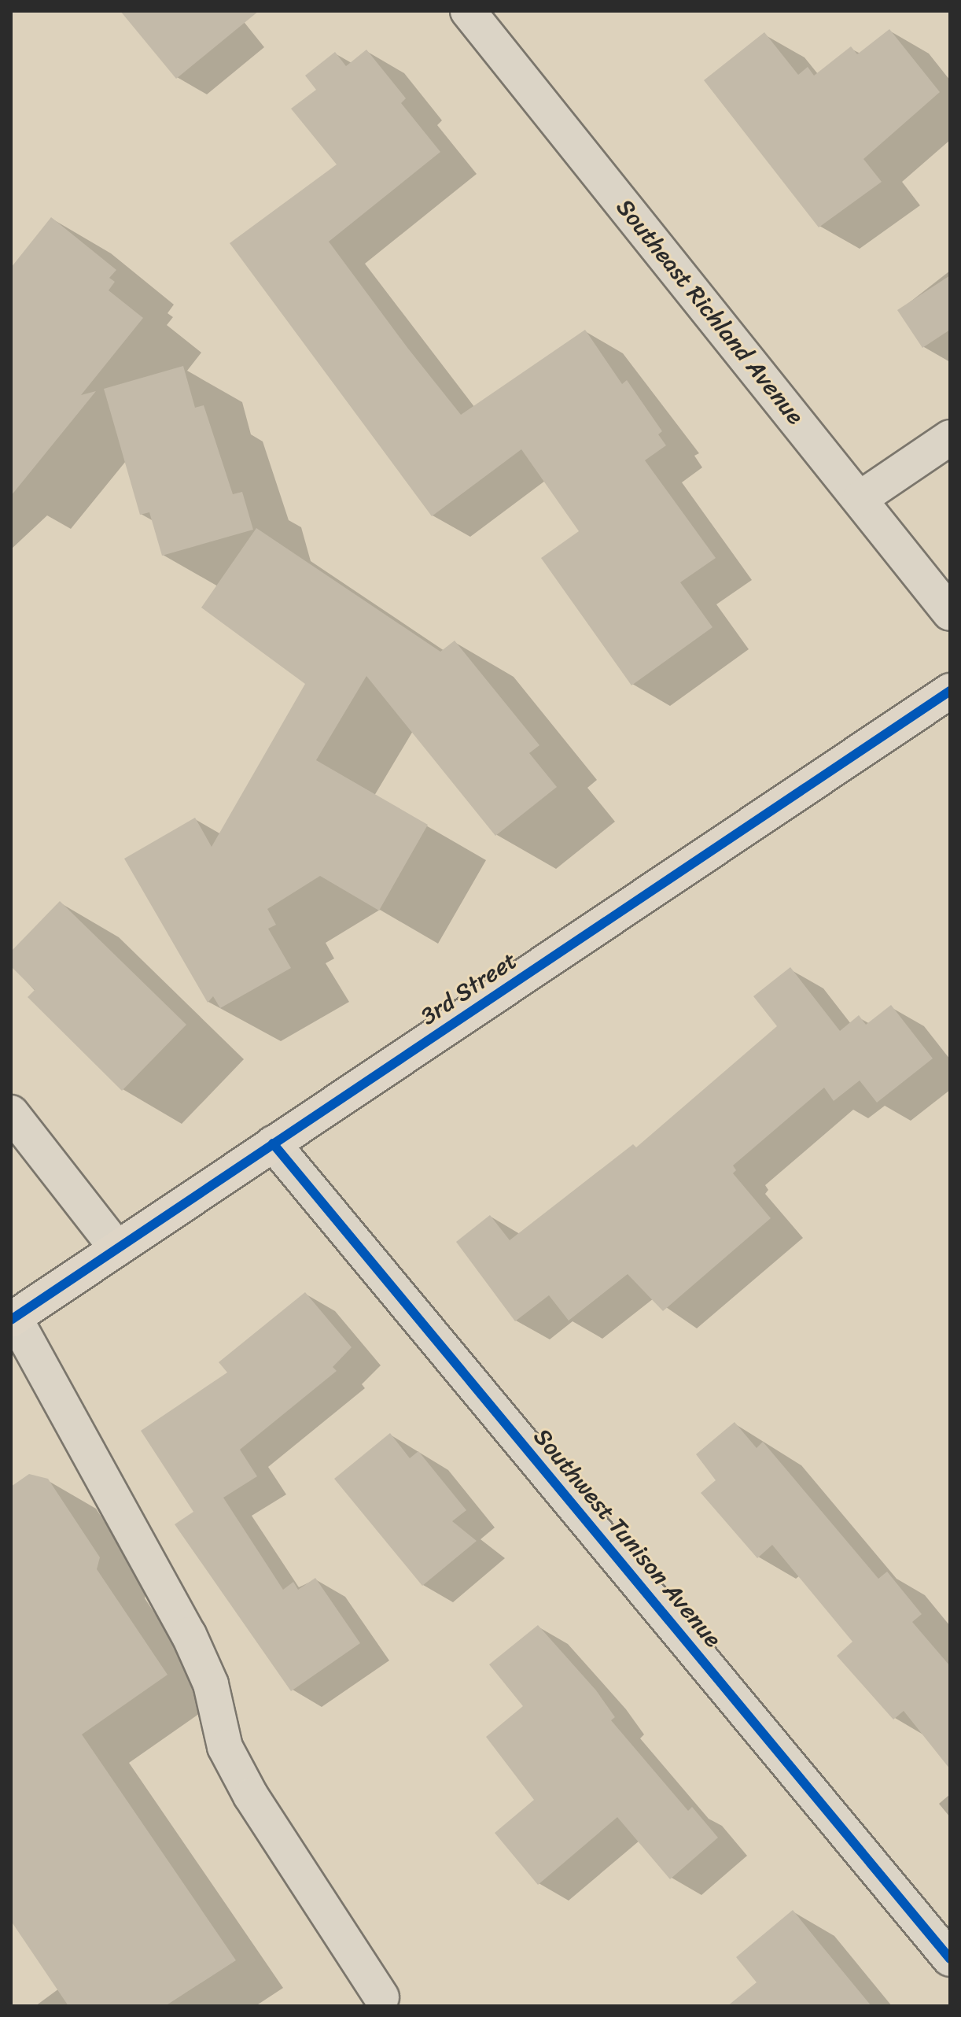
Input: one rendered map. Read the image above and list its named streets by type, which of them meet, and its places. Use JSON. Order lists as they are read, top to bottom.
{
  "streets": {
    "highway": ["3rd Street"],
    "street": ["Southeast Richland Avenue", "Southwest Tunison Avenue"]
  },
  "crossings": [
    ["3rd Street", "Southwest Tunison Avenue"]
  ]
}
